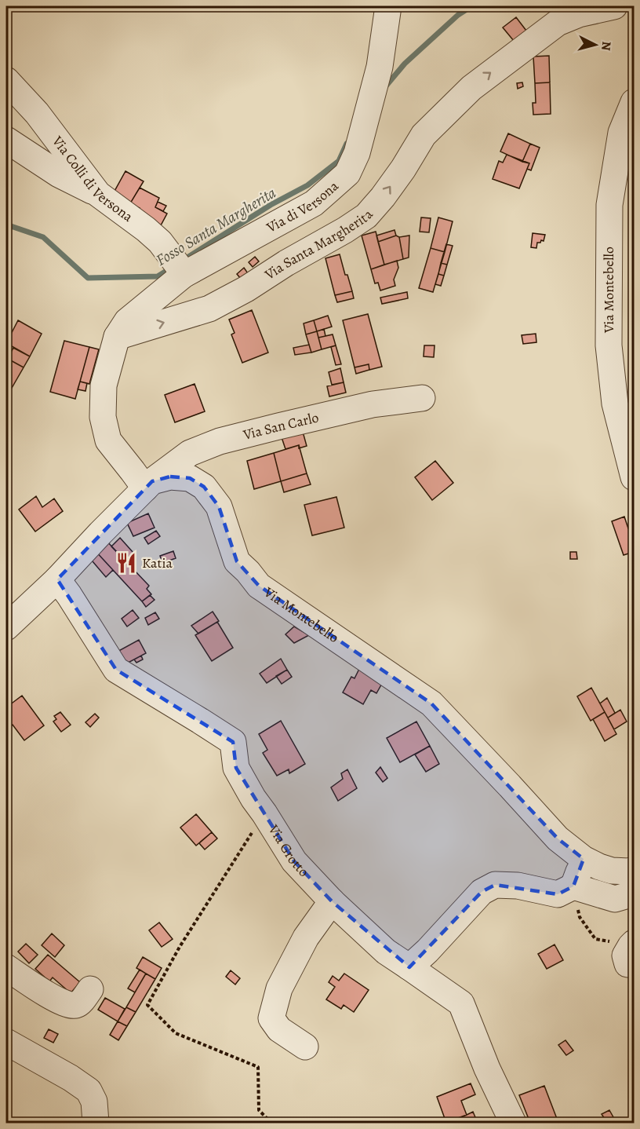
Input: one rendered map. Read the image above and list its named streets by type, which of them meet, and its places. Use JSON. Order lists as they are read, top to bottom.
{
  "streets": {
    "street": [
      "Via Colli di Versona",
      "Via di Versona",
      "Via Santa Margherita",
      "Via Montebello",
      "Via San Carlo",
      "Via Grotto"
    ]
  },
  "crossings": [
    ["Via Colli di Versona", "Via di Versona"],
    ["Via di Versona", "Via Santa Margherita"],
    ["Via Montebello", "Via San Carlo"]
  ],
  "one_way": ["Via Santa Margherita"],
  "water": ["Fosso Santa Margherita"],
  "places": {
    "restaurant": ["Katia"]
  },
  "north": "right"
}
